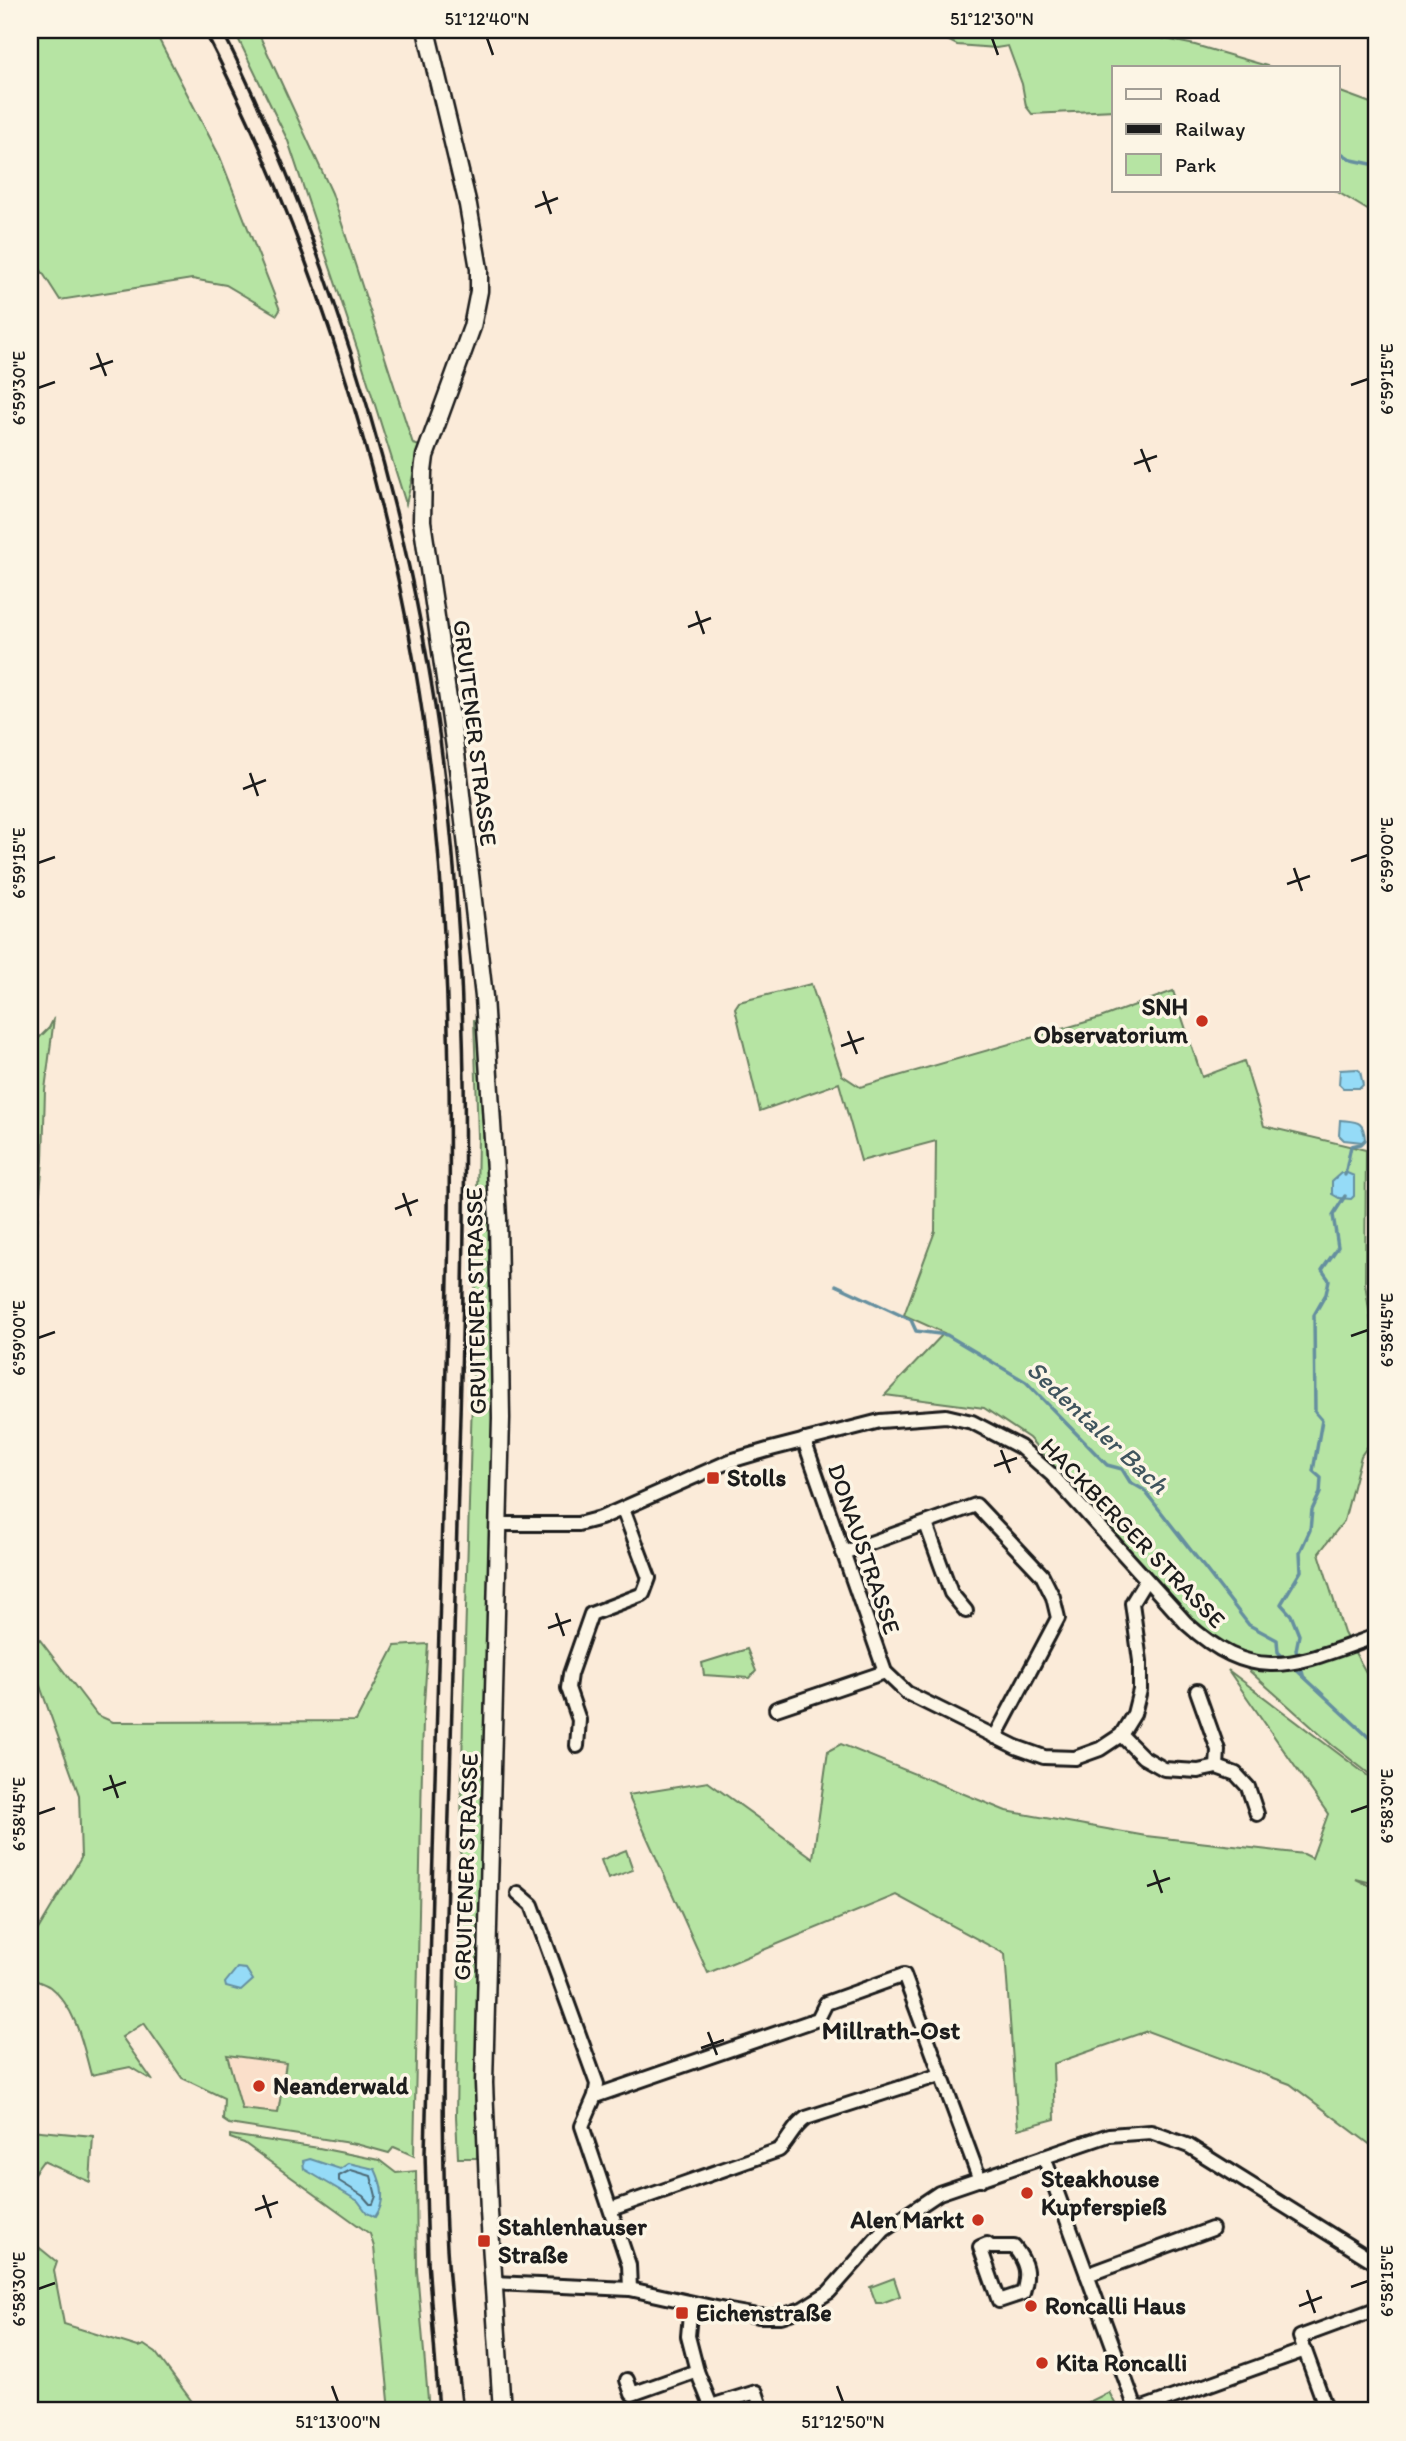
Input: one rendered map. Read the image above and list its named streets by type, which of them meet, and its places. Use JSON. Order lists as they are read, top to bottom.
{
  "streets": {
    "main road": ["GRUITENER STRASSE"],
    "street": ["HACKBERGER STRASSE", "DONAUSTRASSE"]
  },
  "crossings": [
    ["GRUITENER STRASSE", "HACKBERGER STRASSE"],
    ["HACKBERGER STRASSE", "DONAUSTRASSE"]
  ],
  "districts": ["Millrath-Ost"],
  "water": ["Sedentaler Bach"],
  "places": {
    "other": [
      "SNH Observatorium",
      "Neanderwald",
      "Steakhouse Kupferspieß",
      "Alen Markt",
      "Roncalli Haus",
      "Kita Roncalli"
    ],
    "transit": ["Stolls", "Stahlenhauser Straße", "Eichenstraße"]
  },
  "legend": ["Road", "Railway", "Park"],
  "coordinates": [
    "51°12'40\"N",
    "51°12'30\"N",
    "6°59'15\"E",
    "6°59'30\"E",
    "6°59'00\"E",
    "6°58'45\"E",
    "6°58'30\"E",
    "6°58'15\"E",
    "51°13'00\"N",
    "51°12'50\"N"
  ]
}
